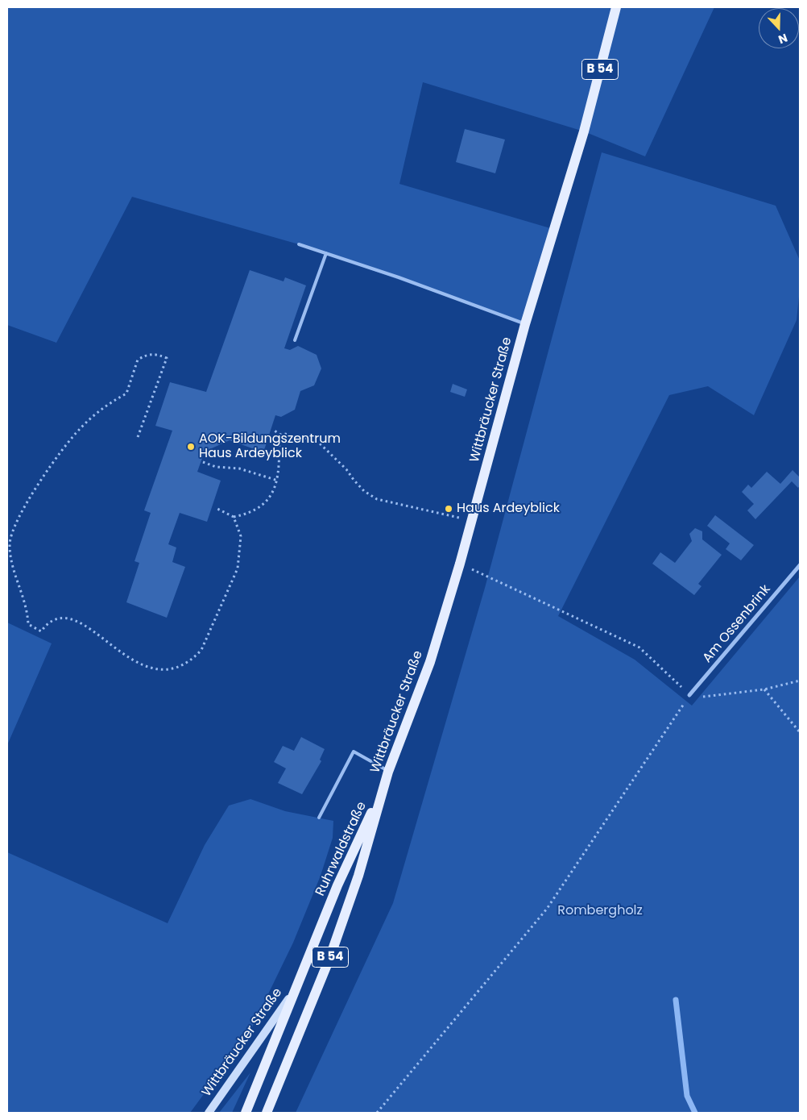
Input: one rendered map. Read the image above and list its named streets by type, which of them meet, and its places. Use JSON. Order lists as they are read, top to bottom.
{
  "streets": {
    "main road": ["B 54", "Wittbräucker Straße", "Ruhrwaldstraße"],
    "street": ["Am Ossenbrink"]
  },
  "crossings": [
    ["Wittbräucker Straße", "Ruhrwaldstraße"]
  ],
  "parks": ["Rombergholz"],
  "places": ["AOK-Bildungszentrum Haus Ardeyblick", "Haus Ardeyblick"],
  "north": "bottom"
}
